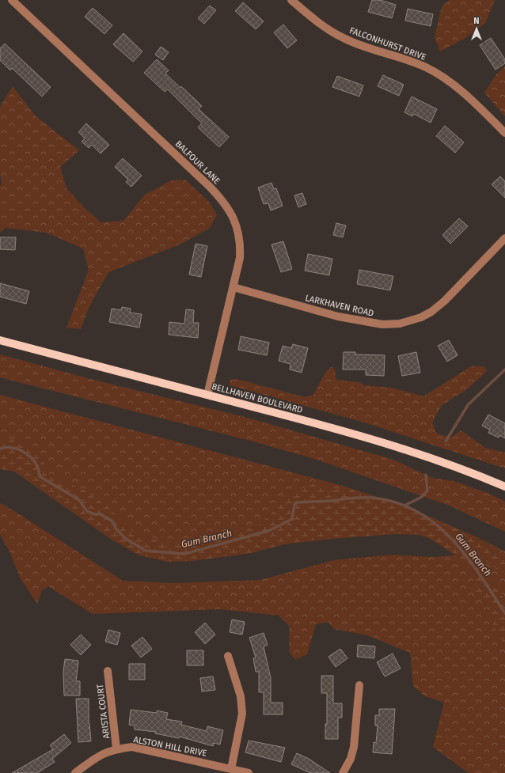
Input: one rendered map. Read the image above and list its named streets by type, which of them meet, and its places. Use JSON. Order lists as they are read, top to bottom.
{
  "streets": {
    "main road": ["BELLHAVEN BOULEVARD"],
    "street": [
      "FALCONHURST DRIVE",
      "BALFOUR LANE",
      "LARKHAVEN ROAD",
      "ARISTA COURT",
      "ALSTON HILL DRIVE"
    ]
  },
  "crossings": [
    ["BALFOUR LANE", "LARKHAVEN ROAD"],
    ["BALFOUR LANE", "BELLHAVEN BOULEVARD"],
    ["ARISTA COURT", "ALSTON HILL DRIVE"]
  ],
  "water": ["Gum Branch"],
  "north": "top"
}
